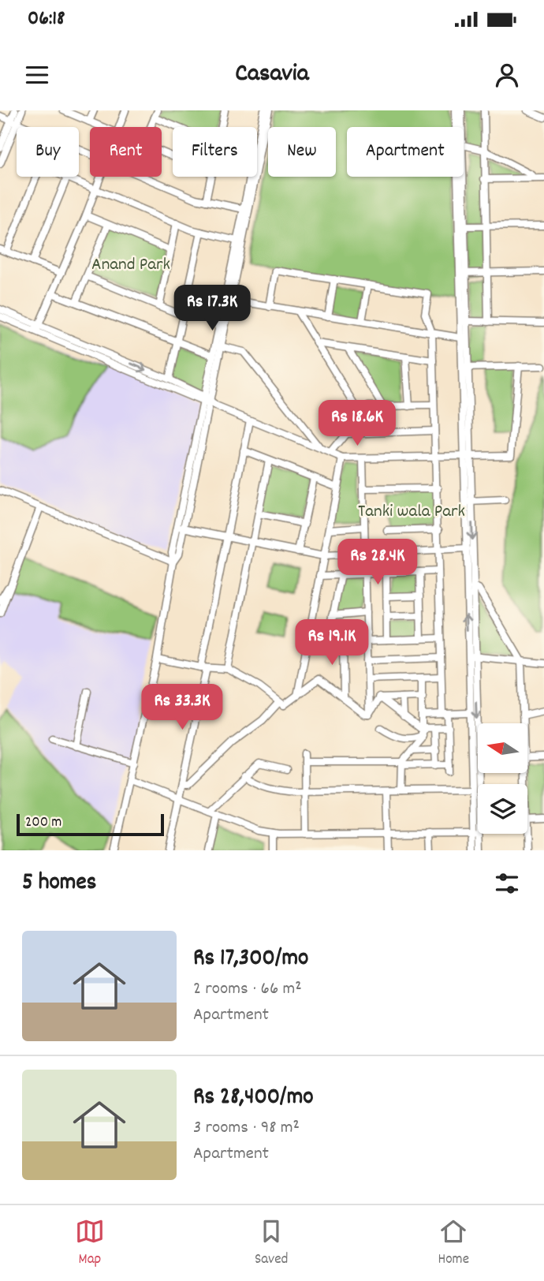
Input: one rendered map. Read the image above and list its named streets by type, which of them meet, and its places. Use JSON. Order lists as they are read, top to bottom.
{
  "parks": ["Anand Park", "Tanki wala Park"],
  "scale_bar": "200 m",
  "north": "left",
  "page": {
    "status": "06:18",
    "header": "Casavia",
    "chip": [
      "Buy",
      "Rent",
      "Filters",
      "New",
      "Apartment"
    ],
    "price": [
      "Rs 17.3K",
      "Rs 18.6K",
      "Rs 28.4K",
      "Rs 19.1K",
      "Rs 33.3K"
    ],
    "scale": "200 m",
    "heading": "5 homes",
    "list": [
      {
        "name": "Rs 17,300/mo",
        "note": "2 rooms · 66 m² · Apartment"
      },
      {
        "name": "Rs 28,400/mo",
        "note": "3 rooms · 98 m² · Apartment"
      }
    ],
    "tabs": ["Map", "Saved", "Home"]
  }
}
